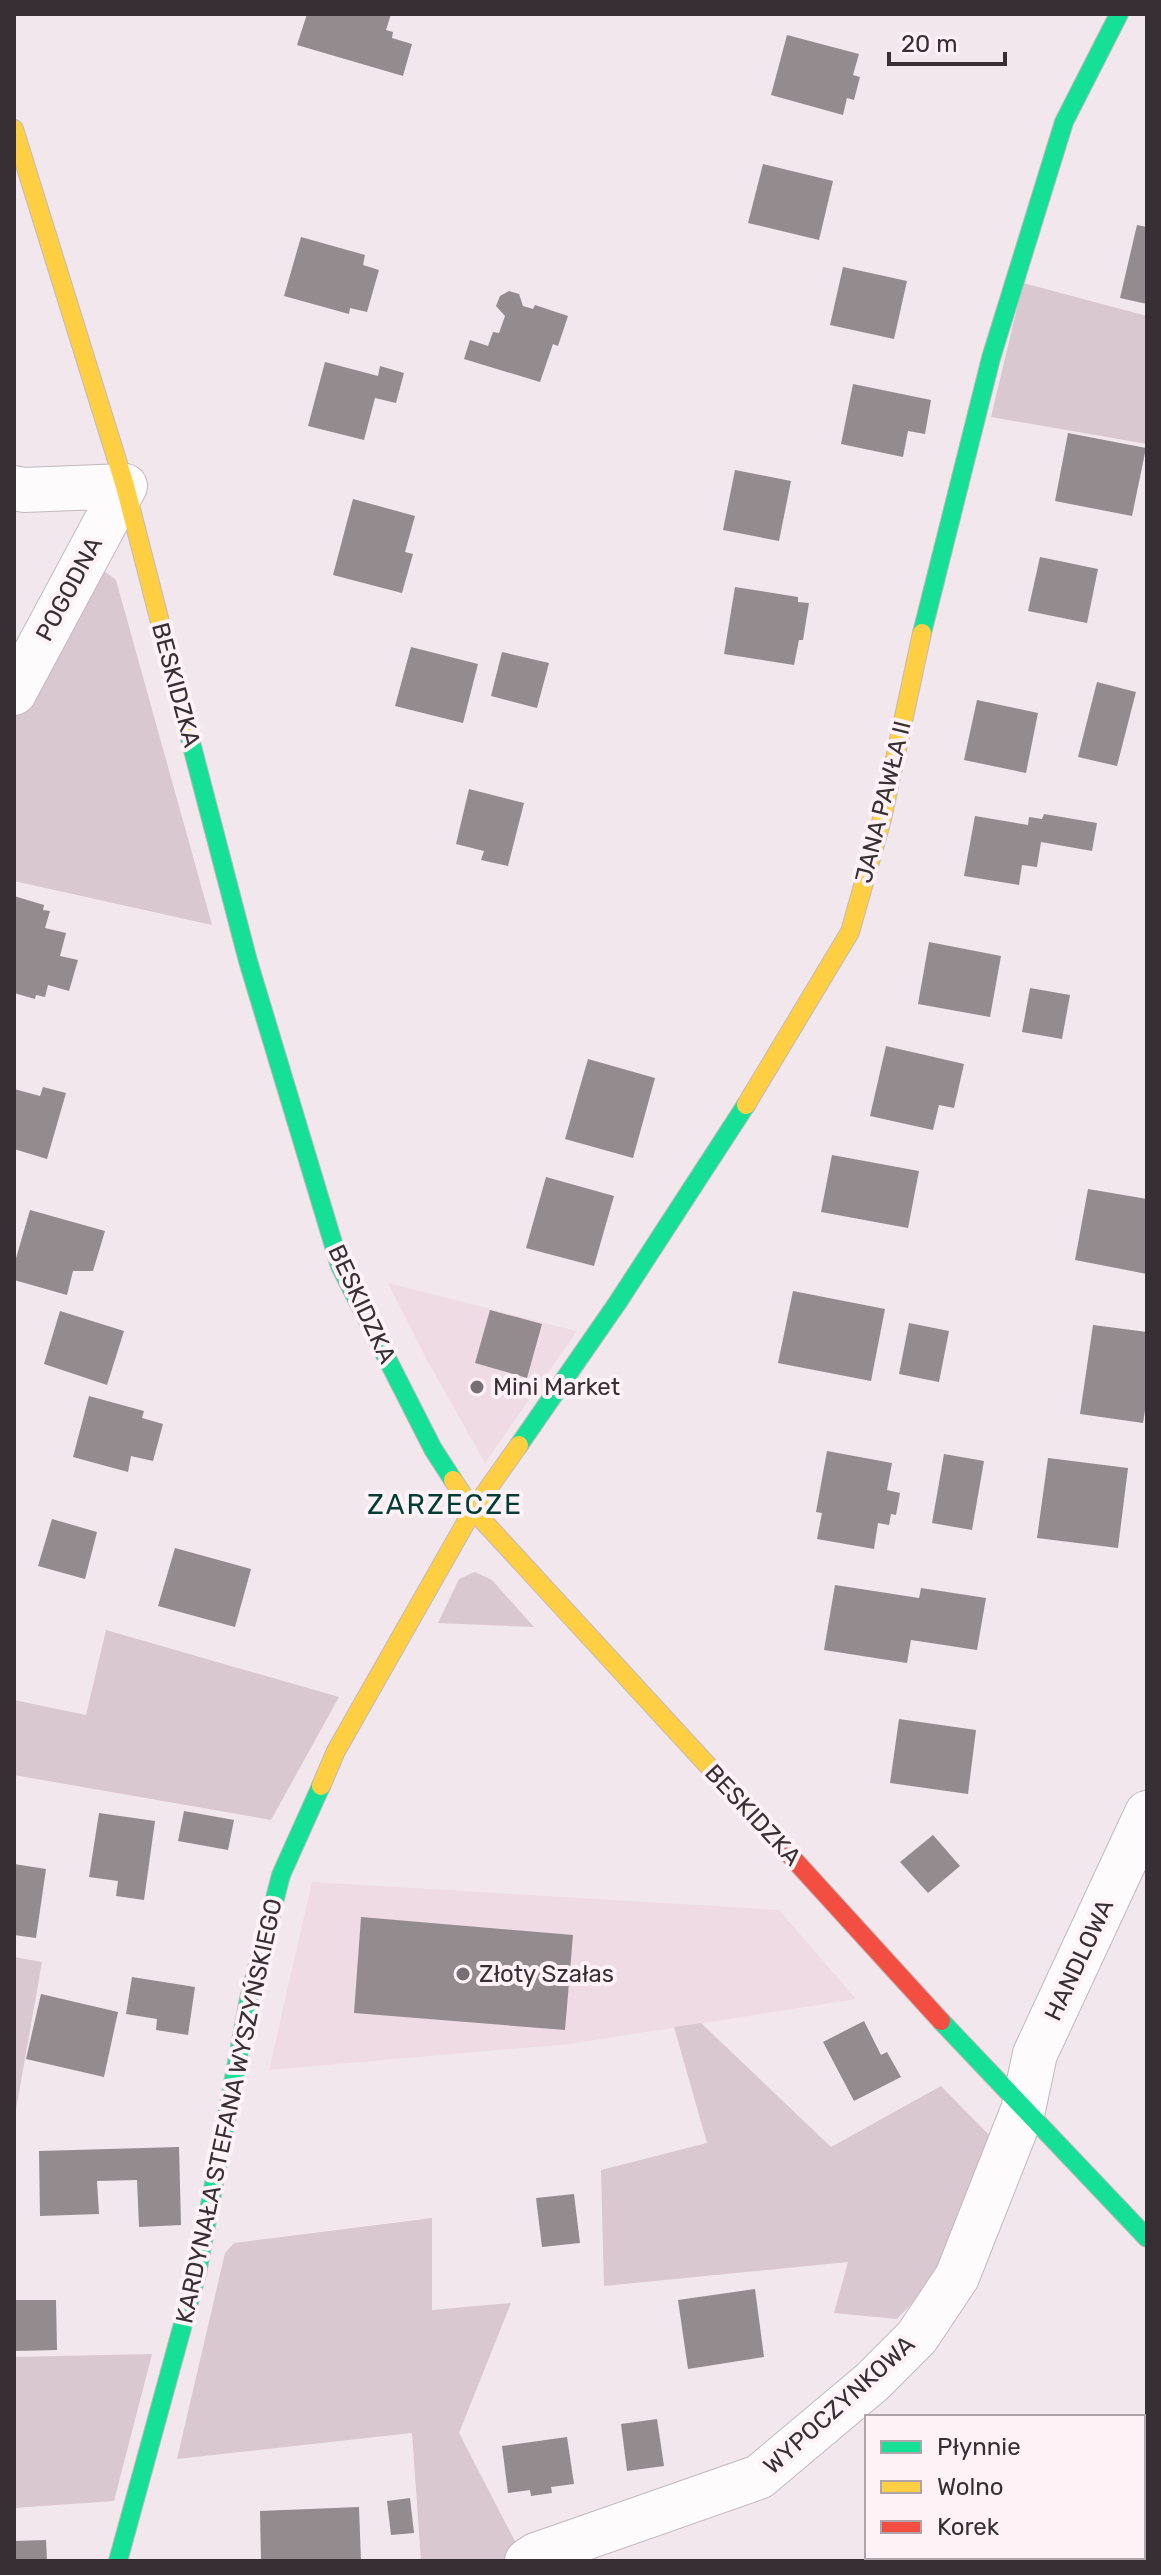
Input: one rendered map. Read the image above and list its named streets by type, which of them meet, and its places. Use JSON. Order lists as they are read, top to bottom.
{
  "streets": {
    "street": [
      "POGODNA",
      "BESKIDZKA",
      "JANA PAWŁA II",
      "HANDLOWA",
      "KARDYNAŁA STEFANA WYSZYŃSKIEGO",
      "WYPOCZYNKOWA"
    ]
  },
  "crossings": [
    ["POGODNA", "BESKIDZKA"],
    ["BESKIDZKA", "JANA PAWŁA II"],
    ["BESKIDZKA", "HANDLOWA"],
    ["BESKIDZKA", "KARDYNAŁA STEFANA WYSZYŃSKIEGO"],
    ["BESKIDZKA", "WYPOCZYNKOWA"],
    ["JANA PAWŁA II", "KARDYNAŁA STEFANA WYSZYŃSKIEGO"],
    ["HANDLOWA", "WYPOCZYNKOWA"]
  ],
  "districts": ["ZARZECZE"],
  "places": ["Mini Market", "Złoty Szałas"],
  "legend": ["Płynnie", "Wolno", "Korek"],
  "scale_bar": "20 m"
}
